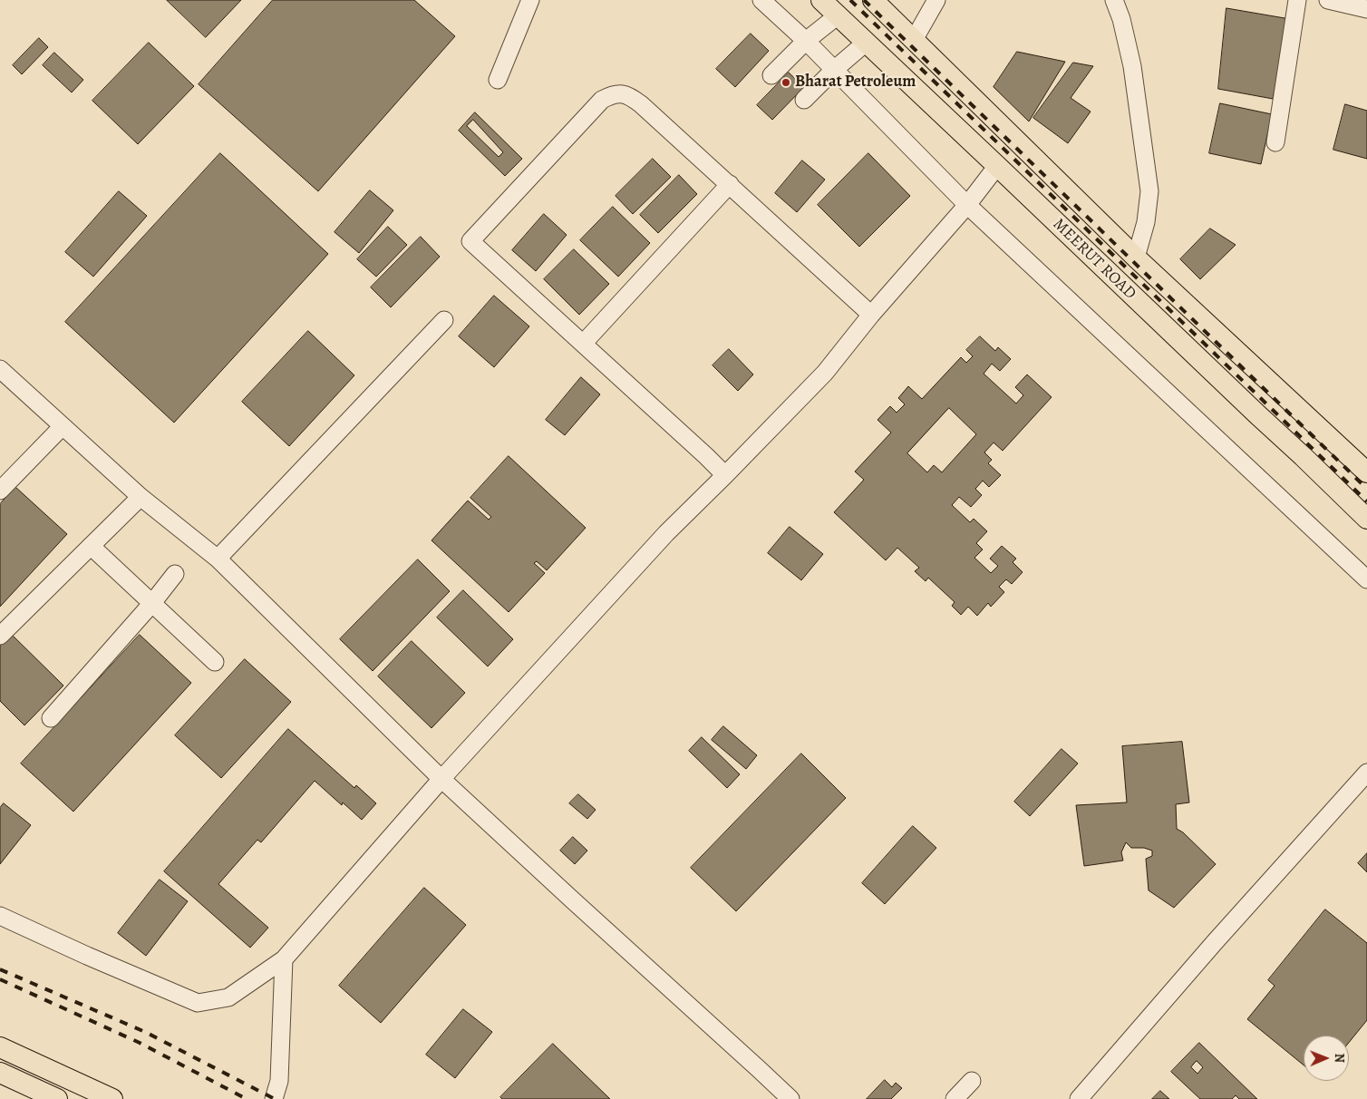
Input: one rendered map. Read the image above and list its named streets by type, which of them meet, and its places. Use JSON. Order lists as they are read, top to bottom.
{
  "streets": {
    "main road": ["MEERUT ROAD"]
  },
  "places": ["Bharat Petroleum"],
  "north": "right"
}
